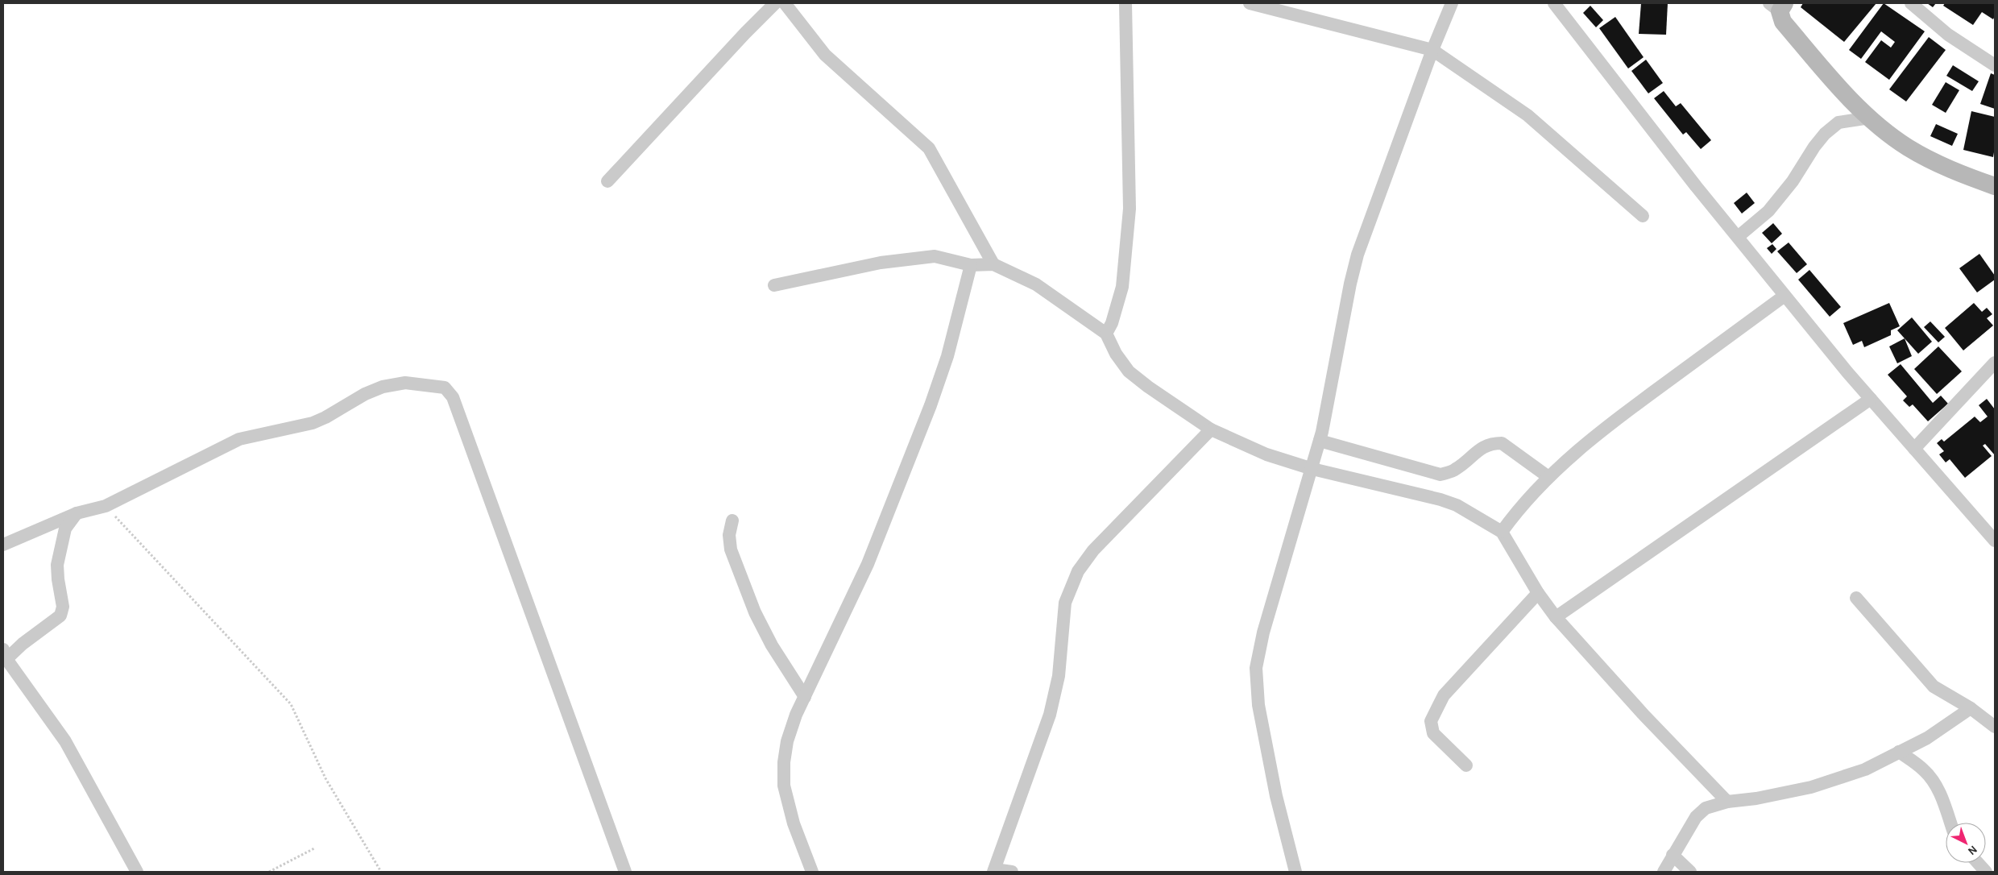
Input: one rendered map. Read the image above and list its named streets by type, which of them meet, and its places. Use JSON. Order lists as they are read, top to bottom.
{
  "north": "bottom right"
}
